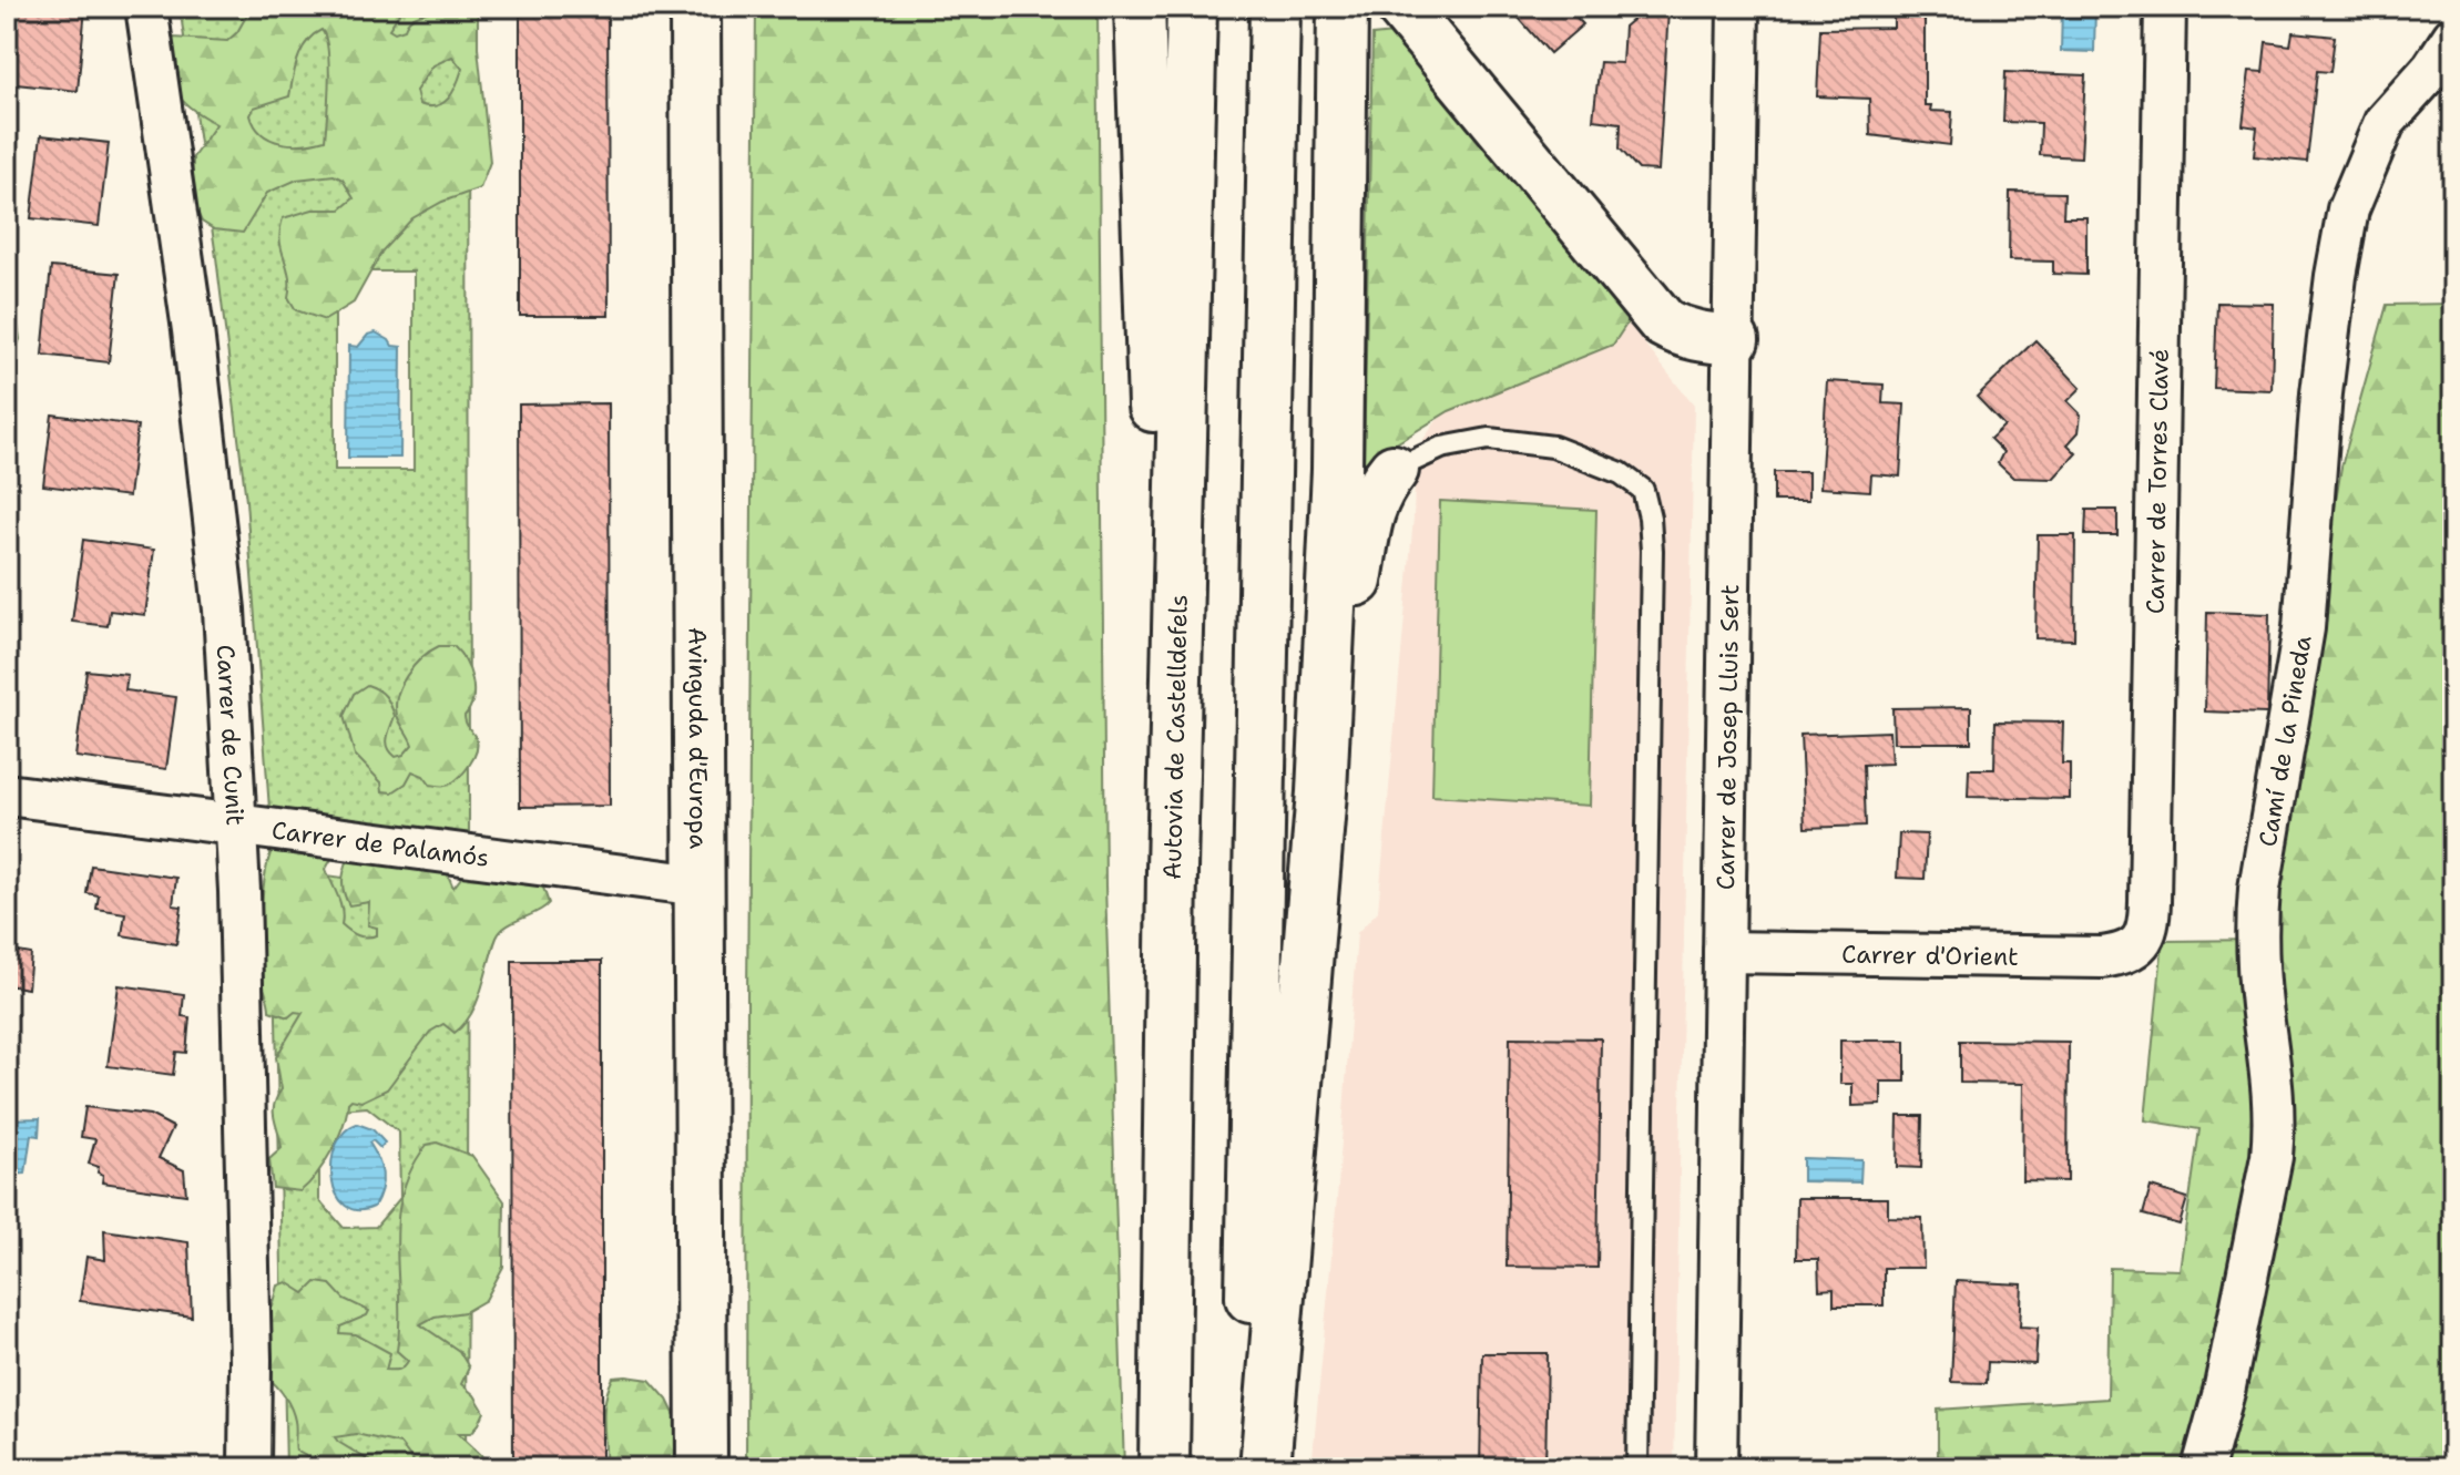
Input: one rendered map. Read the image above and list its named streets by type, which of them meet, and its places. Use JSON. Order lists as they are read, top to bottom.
{
  "streets": {
    "main road": ["Avinguda d'Europa", "Autovia de Castelldefels"],
    "street": [
      "Carrer de Torres Clavé",
      "Carrer de Cunit",
      "Carrer de Josep Lluis Sert",
      "Camí de la Pineda",
      "Carrer de Palamós",
      "Carrer d'Orient"
    ]
  },
  "crossings": [
    ["Carrer de Torres Clavé", "Carrer d'Orient"],
    ["Carrer de Cunit", "Carrer de Palamós"],
    ["Avinguda d'Europa", "Carrer de Palamós"],
    ["Carrer de Josep Lluis Sert", "Carrer d'Orient"]
  ]
}
